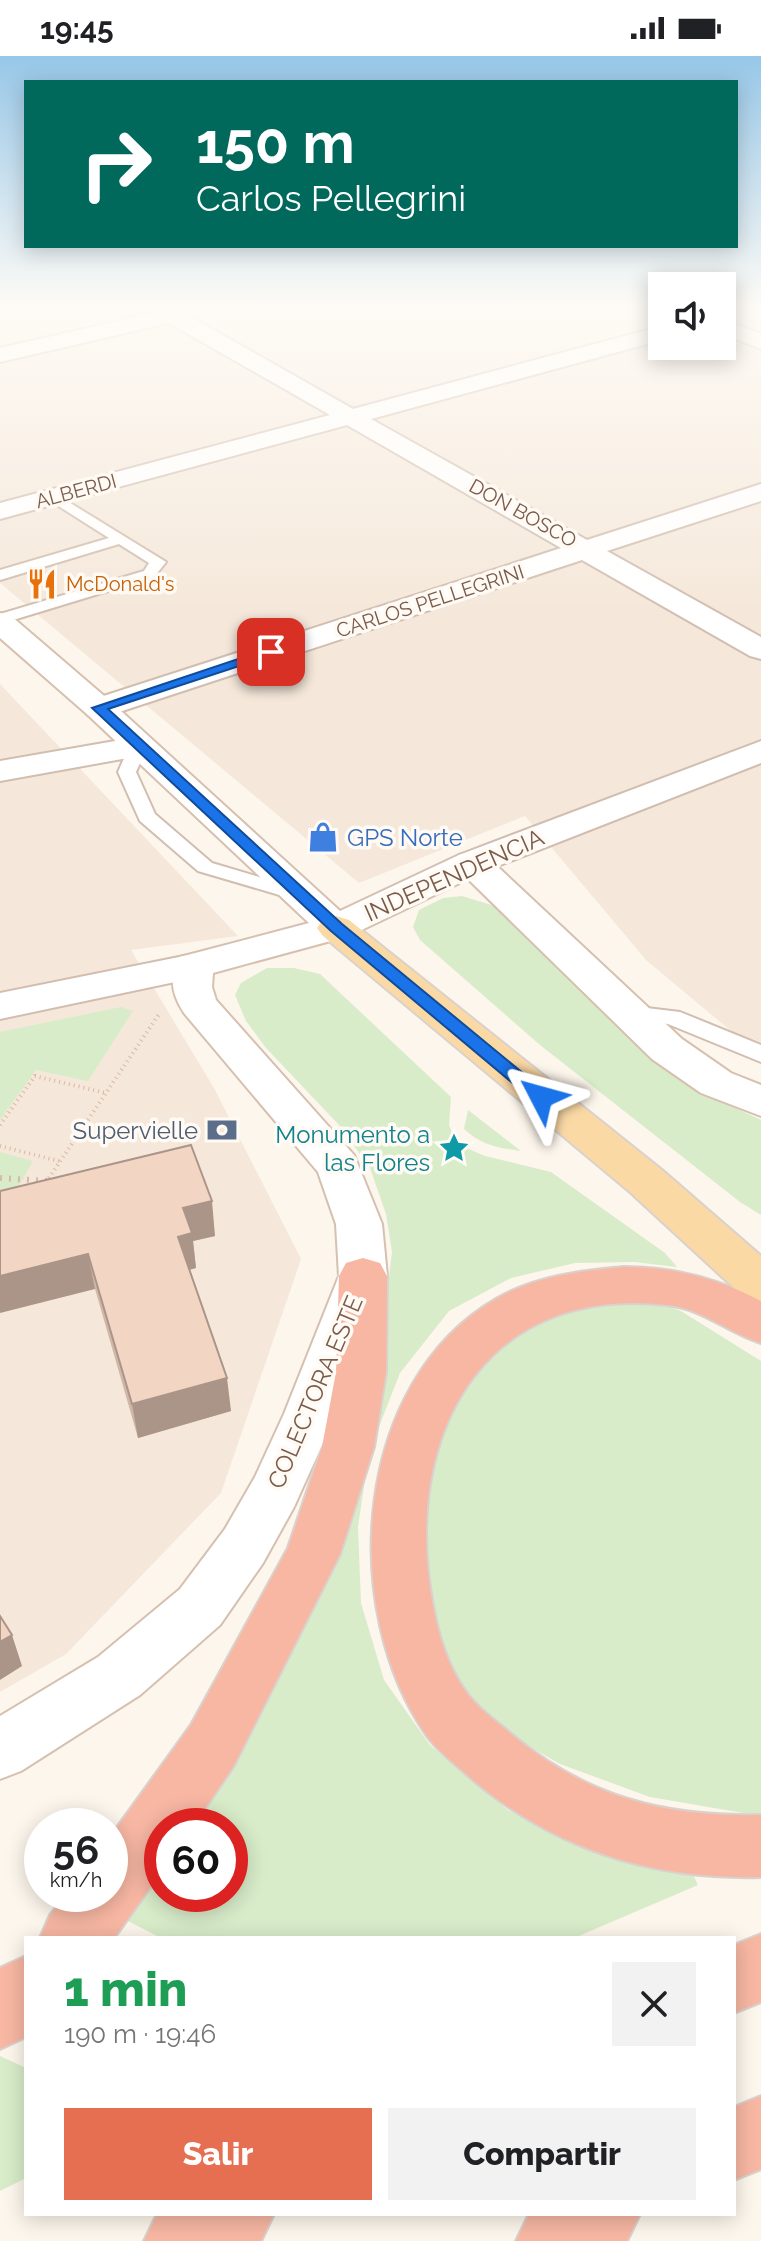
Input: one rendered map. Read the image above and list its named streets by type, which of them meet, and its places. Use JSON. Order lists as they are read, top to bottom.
{
  "streets": {
    "street": [
      "ALBERDI",
      "DON BOSCO",
      "CARLOS PELLEGRINI",
      "INDEPENDENCIA",
      "COLECTORA ESTE"
    ]
  },
  "crossings": [
    ["ALBERDI", "DON BOSCO"],
    ["DON BOSCO", "CARLOS PELLEGRINI"],
    ["INDEPENDENCIA", "COLECTORA ESTE"]
  ],
  "places": {
    "restaurant": ["McDonald's"],
    "shop": ["GPS Norte"],
    "bank": ["Supervielle"],
    "place": ["Monumento a las Flores"]
  },
  "page": {
    "status": "19:45",
    "turn": ["150 m", "Carlos Pellegrini"],
    "speed": "56 km/h",
    "limit": "60",
    "heading": ["1 min", "190 m · 19:46"],
    "buttons": ["Salir", "Compartir"]
  }
}
